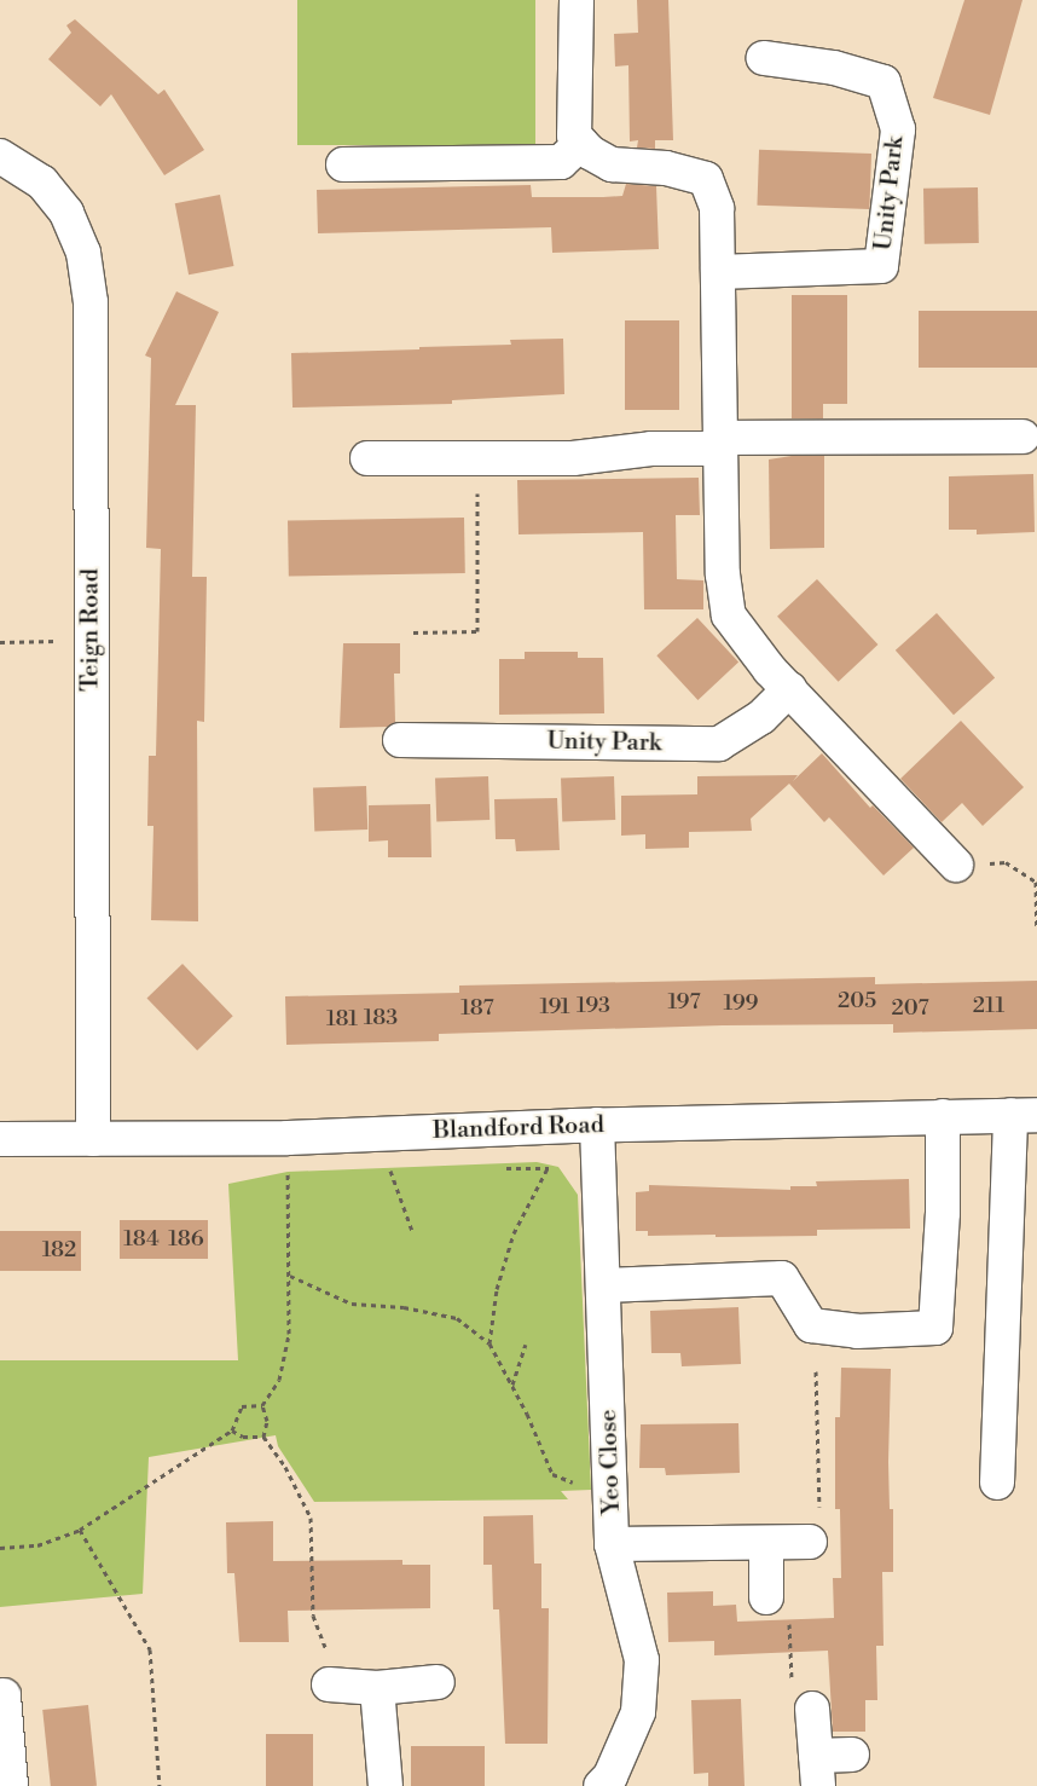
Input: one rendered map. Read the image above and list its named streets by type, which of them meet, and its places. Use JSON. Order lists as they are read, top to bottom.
{
  "streets": {
    "street": [
      "Unity Park",
      "Teign Road",
      "Blandford Road",
      "Yeo Close"
    ]
  },
  "crossings": [
    ["Teign Road", "Blandford Road"],
    ["Blandford Road", "Yeo Close"]
  ],
  "house_numbers": [
    "205",
    "197",
    "199",
    "193",
    "211",
    "191",
    "187",
    "207",
    "183",
    "181",
    "184",
    "186",
    "182"
  ]
}
